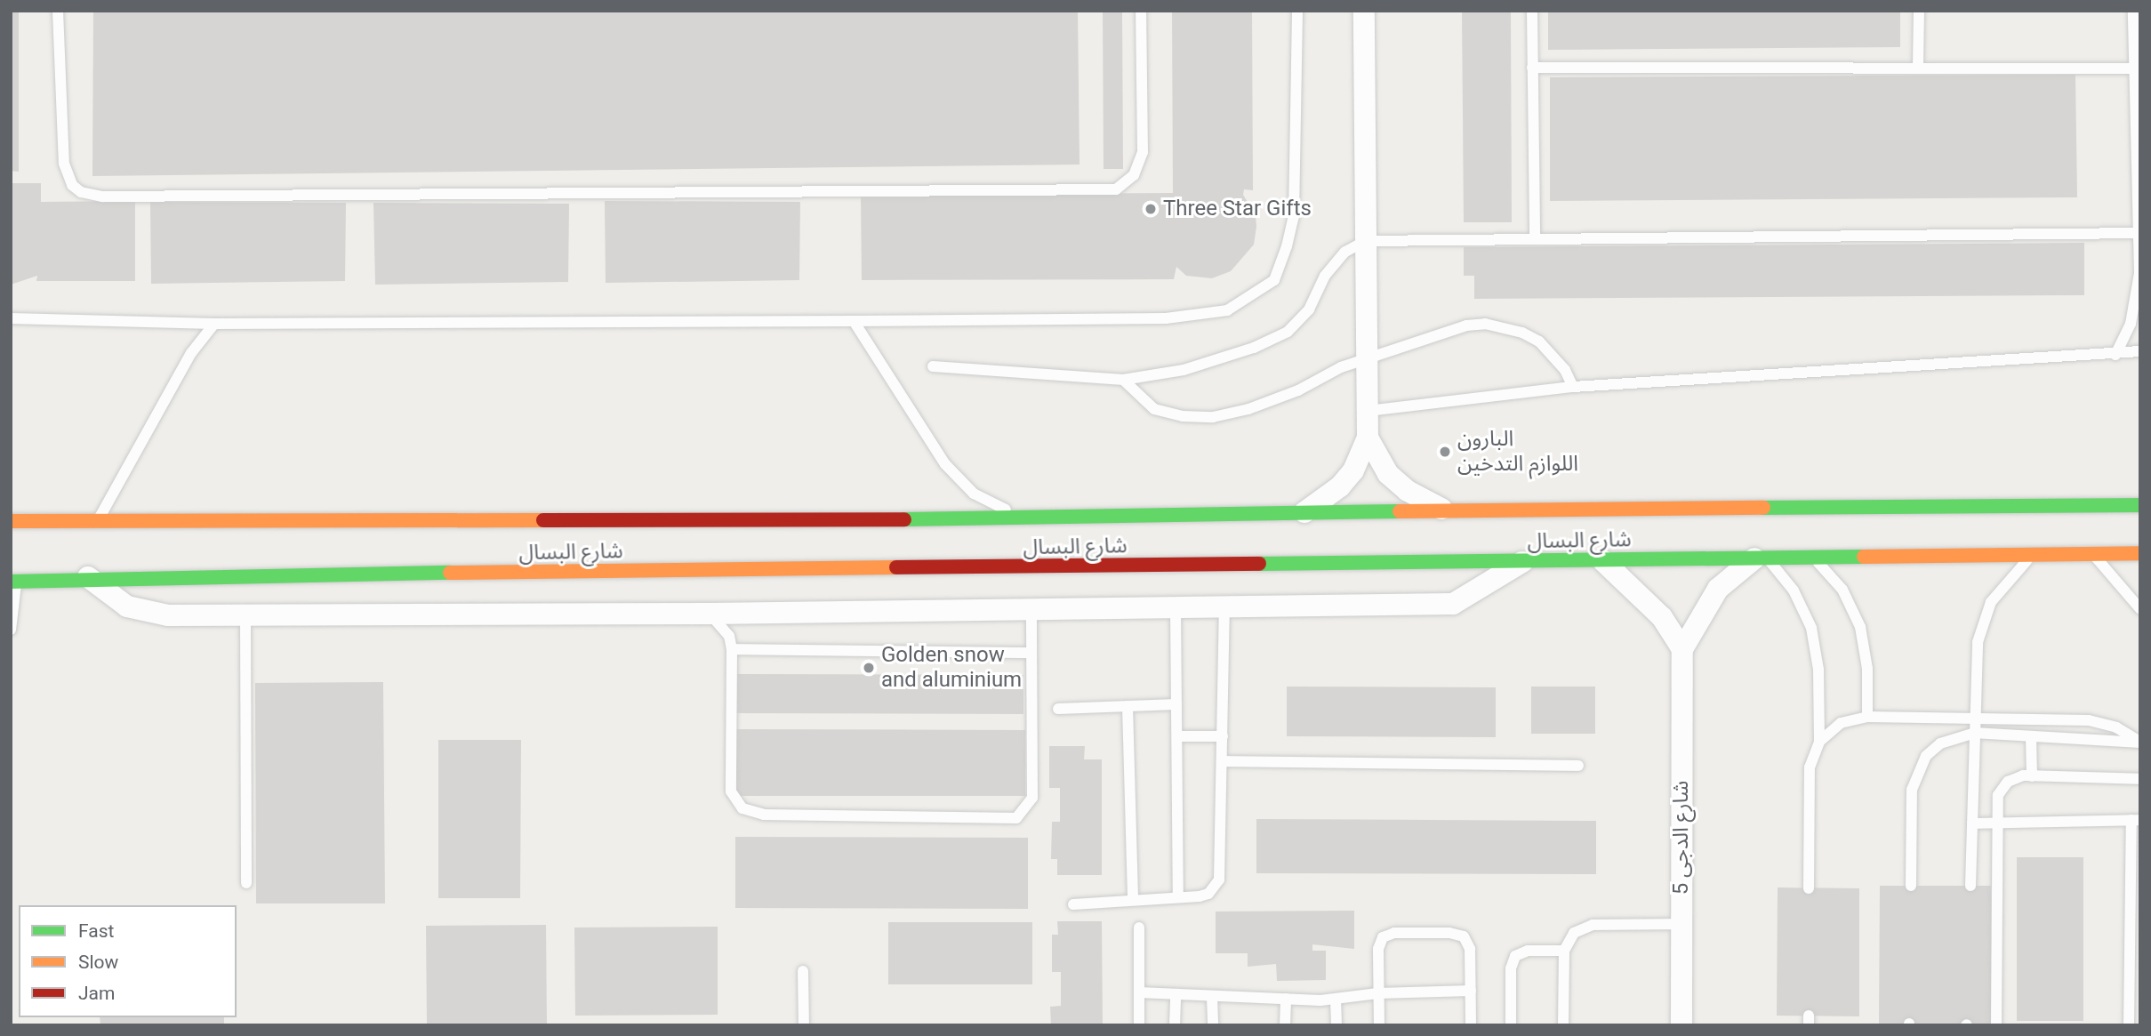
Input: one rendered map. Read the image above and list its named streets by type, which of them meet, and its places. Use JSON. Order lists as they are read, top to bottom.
{
  "streets": {
    "street": ["شارع البسال", "شارع الدجى 5"]
  },
  "places": ["Three Star Gifts", "البارون اللوازم التدخين", "Golden snow and aluminium"],
  "legend": ["Fast", "Slow", "Jam"]
}
